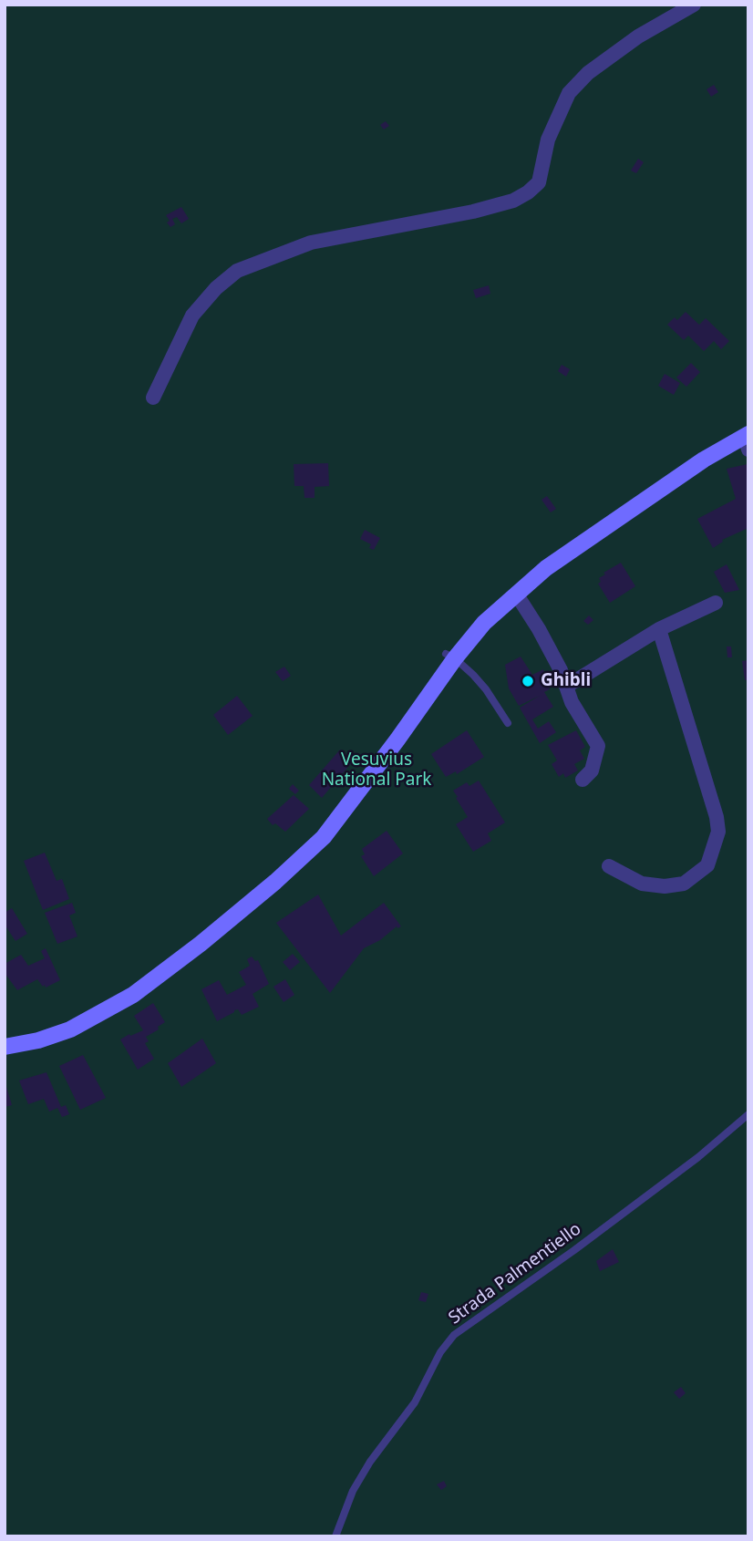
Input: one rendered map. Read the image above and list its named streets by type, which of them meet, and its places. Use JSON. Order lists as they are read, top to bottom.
{
  "streets": {
    "lane": ["Strada Palmentiello"]
  },
  "parks": ["Vesuvius National Park"],
  "places": ["Ghibli"]
}
